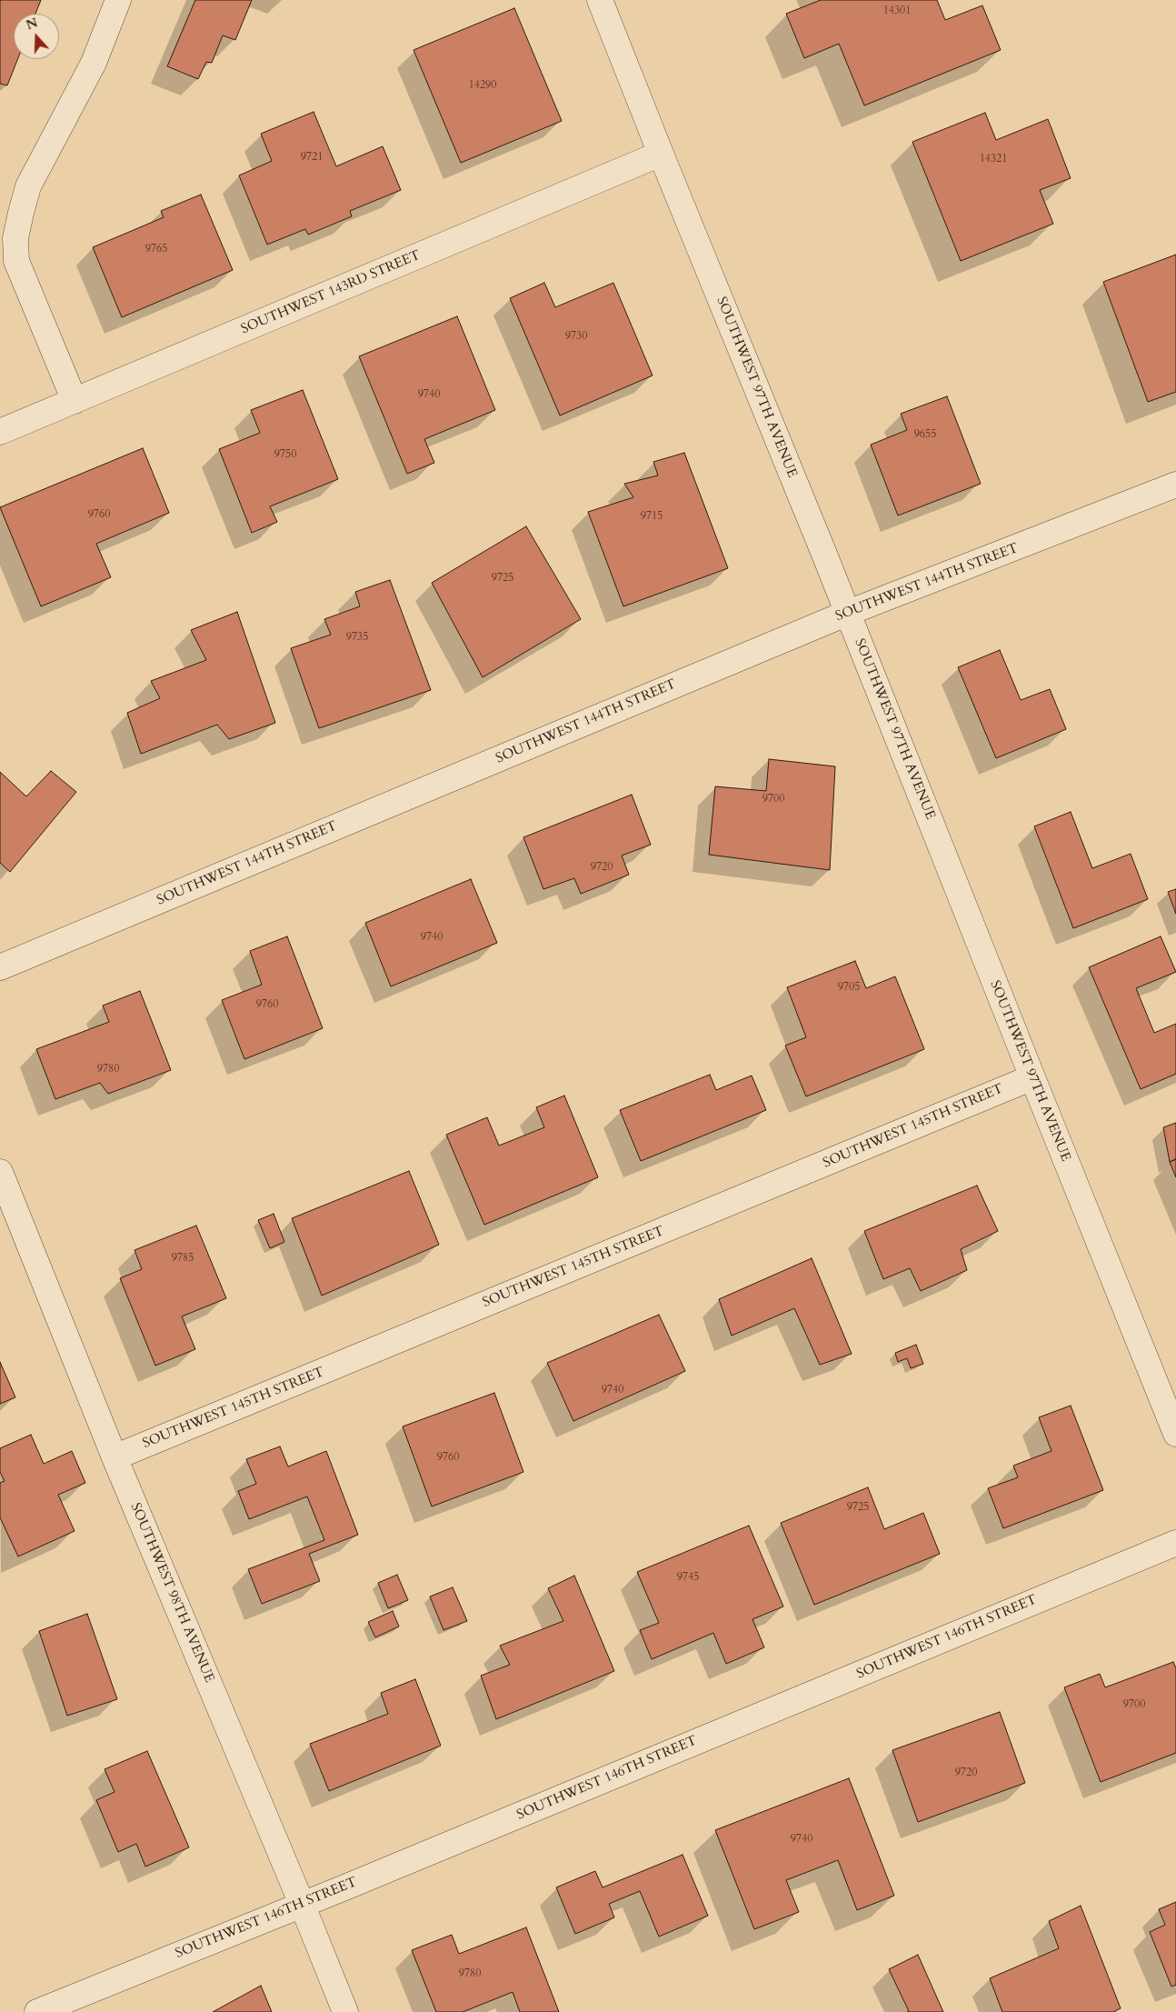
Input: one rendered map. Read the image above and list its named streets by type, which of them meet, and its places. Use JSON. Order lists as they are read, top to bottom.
{
  "streets": {
    "street": [
      "SOUTHWEST 143RD STREET",
      "SOUTHWEST 97TH AVENUE",
      "SOUTHWEST 144TH STREET",
      "SOUTHWEST 145TH STREET",
      "SOUTHWEST 98TH AVENUE",
      "SOUTHWEST 146TH STREET"
    ]
  },
  "crossings": [
    ["SOUTHWEST 143RD STREET", "SOUTHWEST 97TH AVENUE"],
    ["SOUTHWEST 97TH AVENUE", "SOUTHWEST 144TH STREET"],
    ["SOUTHWEST 97TH AVENUE", "SOUTHWEST 145TH STREET"],
    ["SOUTHWEST 145TH STREET", "SOUTHWEST 98TH AVENUE"],
    ["SOUTHWEST 98TH AVENUE", "SOUTHWEST 146TH STREET"]
  ],
  "house_numbers": [
    "14301",
    "14290",
    "9721",
    "14321",
    "9765",
    "9730",
    "9740",
    "9655",
    "9750",
    "9760",
    "9715",
    "9725",
    "9735",
    "9700",
    "9720",
    "9740",
    "9705",
    "9760",
    "9780",
    "9785",
    "9740",
    "9760",
    "9725",
    "9745",
    "9700",
    "9720",
    "9740",
    "9780"
  ],
  "north": "top"
}
